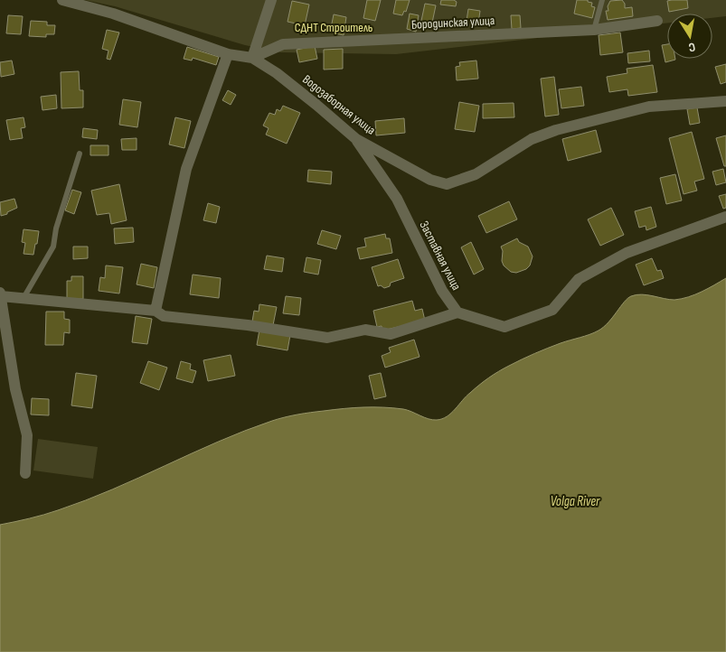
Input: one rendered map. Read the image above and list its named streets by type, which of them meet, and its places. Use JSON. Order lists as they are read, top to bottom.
{
  "streets": {
    "street": ["Бородинская улица", "Водозаборная улица", "Заставная улица"]
  },
  "crossings": [
    ["Бородинская улица", "Водозаборная улица"],
    ["Водозаборная улица", "Заставная улица"]
  ],
  "water": ["Volga River"],
  "parks": ["СДНТ Строитель"],
  "north": "bottom"
}
